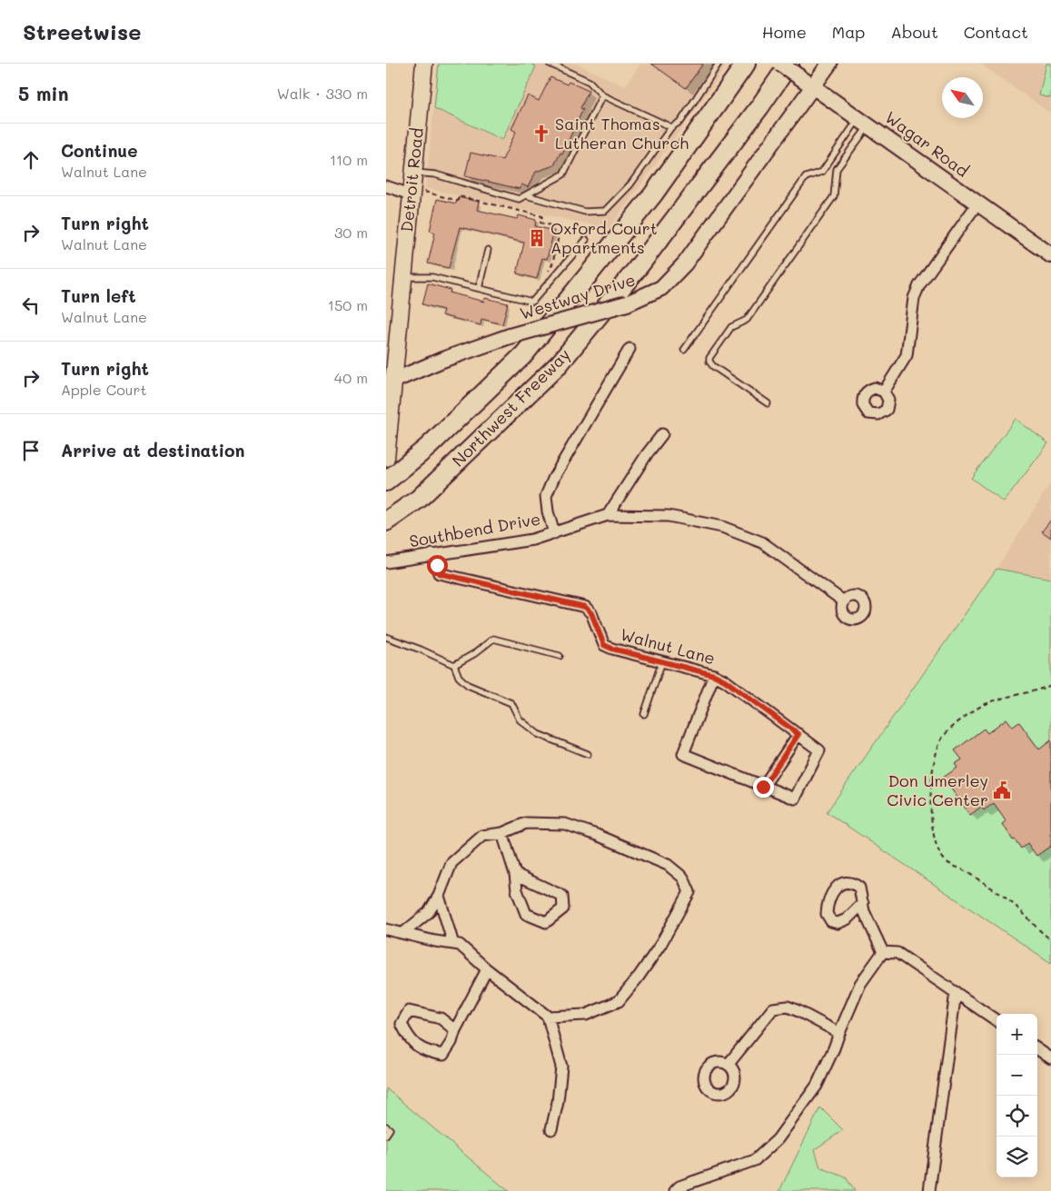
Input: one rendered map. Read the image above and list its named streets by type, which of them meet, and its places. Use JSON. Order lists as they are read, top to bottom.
{
  "streets": {
    "highway": ["Northwest Freeway"],
    "main road": ["Wagar Road", "Detroit Road", "Westway Drive"],
    "street": ["Southbend Drive", "Walnut Lane"]
  },
  "crossings": [
    ["Wagar Road", "Westway Drive"],
    ["Wagar Road", "Northwest Freeway"],
    ["Detroit Road", "Westway Drive"],
    ["Southbend Drive", "Walnut Lane"]
  ],
  "places": {
    "church": ["Saint Thomas Lutheran Church"],
    "building": ["Oxford Court Apartments"],
    "public building": ["Don Umerley Civic Center"]
  },
  "north": "top left",
  "page": {
    "header": "Streetwise",
    "nav": [
      "Home",
      "Map",
      "About",
      "Contact"
    ],
    "heading": ["5 min", "Walk · 330 m"],
    "list": [
      ["Continue", "Walnut Lane", "110 m"],
      ["Turn right", "Walnut Lane", "30 m"],
      ["Turn left", "Walnut Lane", "150 m"],
      ["Turn right", "Apple Court", "40 m"],
      "Arrive at destination"
    ],
    "map_buttons": ["+", "−"]
  }
}
